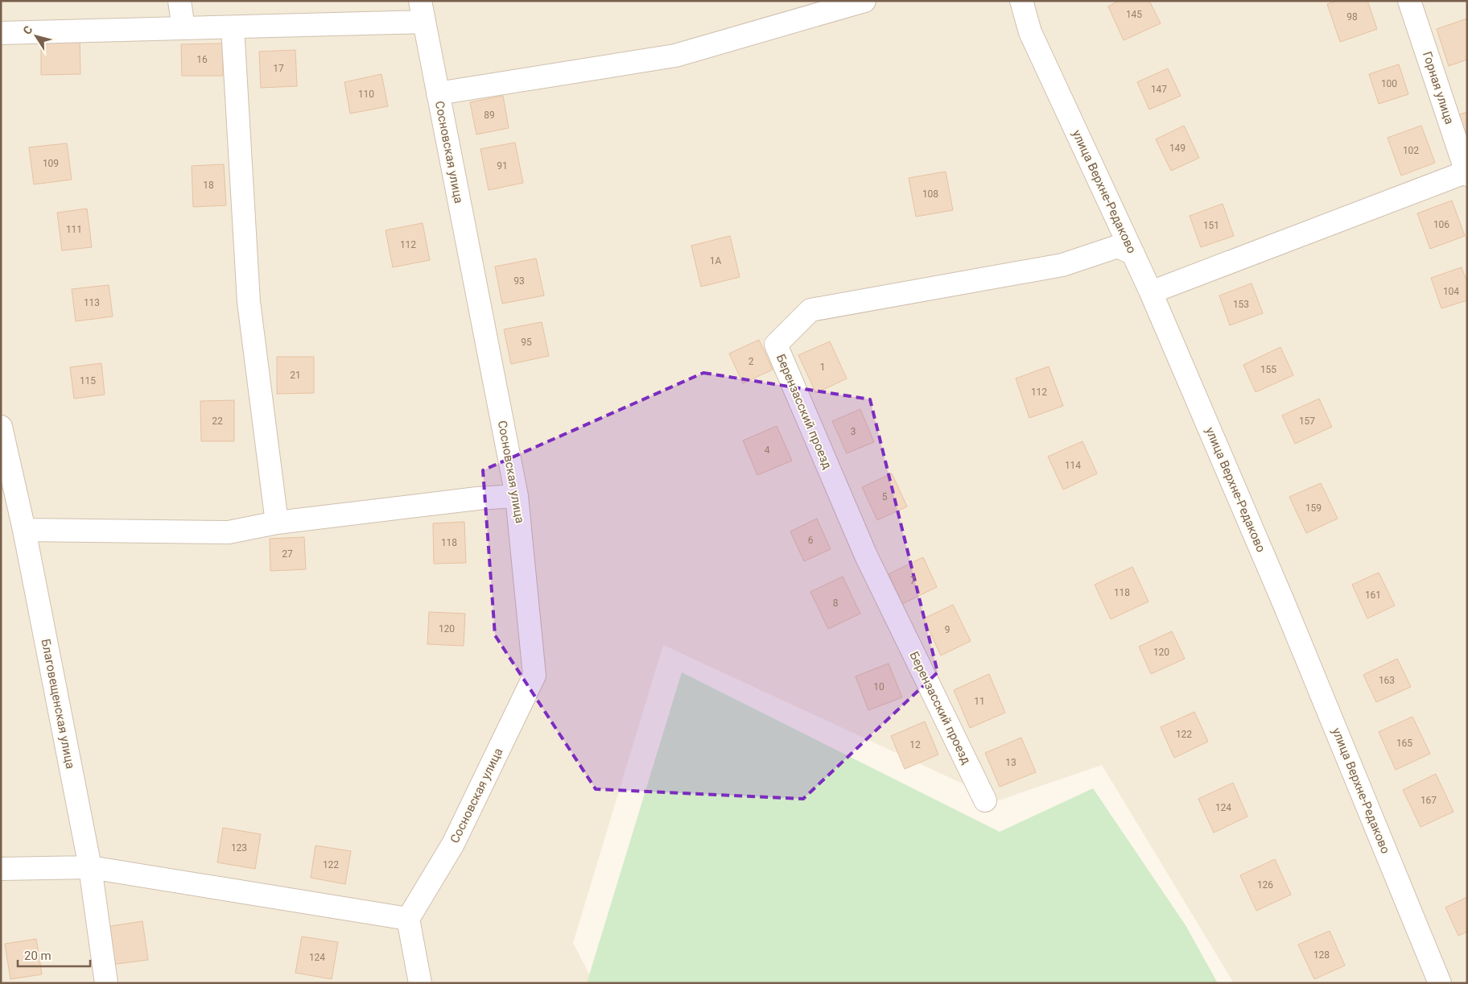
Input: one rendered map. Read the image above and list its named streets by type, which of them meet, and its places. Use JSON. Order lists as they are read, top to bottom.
{
  "streets": {
    "street": [
      "Горная улица",
      "Сосновская улица",
      "улица Верхне-Редаково",
      "Берензасский проезд",
      "Благовещенская улица"
    ]
  },
  "crossings": [
    ["улица Верхне-Редаково", "Берензасский проезд"]
  ],
  "house_numbers": [
    "145",
    "98",
    "16",
    "17",
    "100",
    "147",
    "110",
    "89",
    "149",
    "102",
    "109",
    "91",
    "18",
    "108",
    "106",
    "151",
    "111",
    "112",
    "1А",
    "93",
    "104",
    "113",
    "153",
    "95",
    "2",
    "1",
    "155",
    "21",
    "115",
    "112",
    "22",
    "157",
    "3",
    "4",
    "114",
    "5",
    "159",
    "6",
    "118",
    "27",
    "7",
    "118",
    "161",
    "8",
    "120",
    "9",
    "120",
    "163",
    "10",
    "11",
    "122",
    "165",
    "12",
    "13",
    "167",
    "124",
    "123",
    "122",
    "126",
    "128",
    "124"
  ],
  "scale_bar": "20 m",
  "north": "top left"
}
